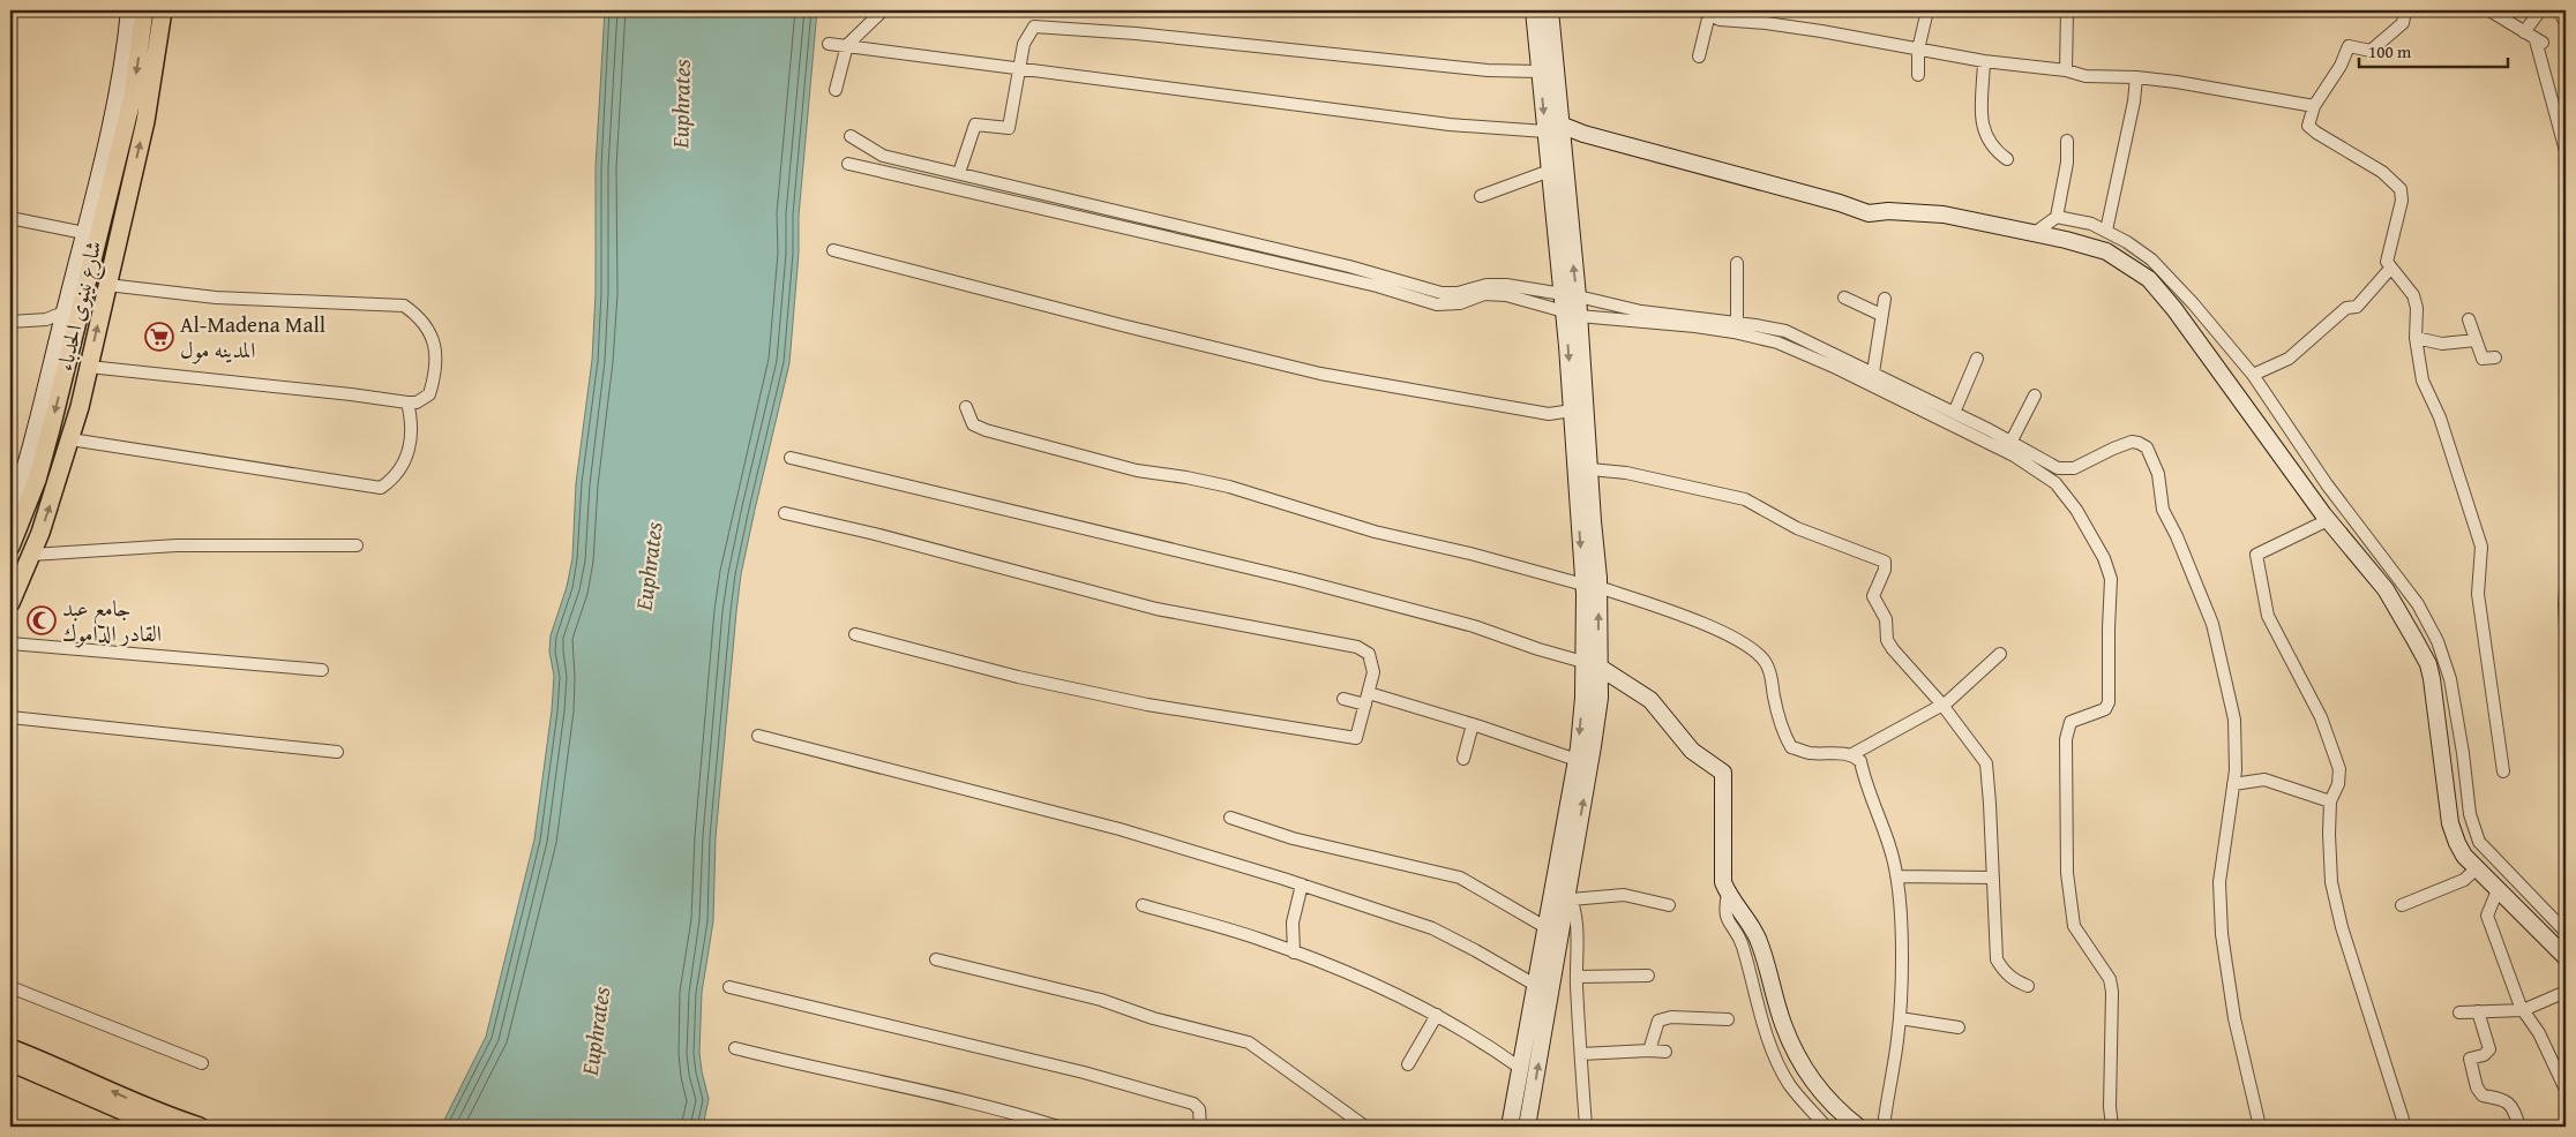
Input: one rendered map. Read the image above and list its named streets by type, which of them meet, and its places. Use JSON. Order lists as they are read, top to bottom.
{
  "streets": {
    "main road": ["شارع نينوى الحدباء"]
  },
  "water": ["Euphrates"],
  "places": {
    "supermarket": ["Al-Madena Mall المدينه مول"],
    "mosque": ["جامع عبد القادر الداموك"]
  },
  "scale_bar": "100 m"
}
